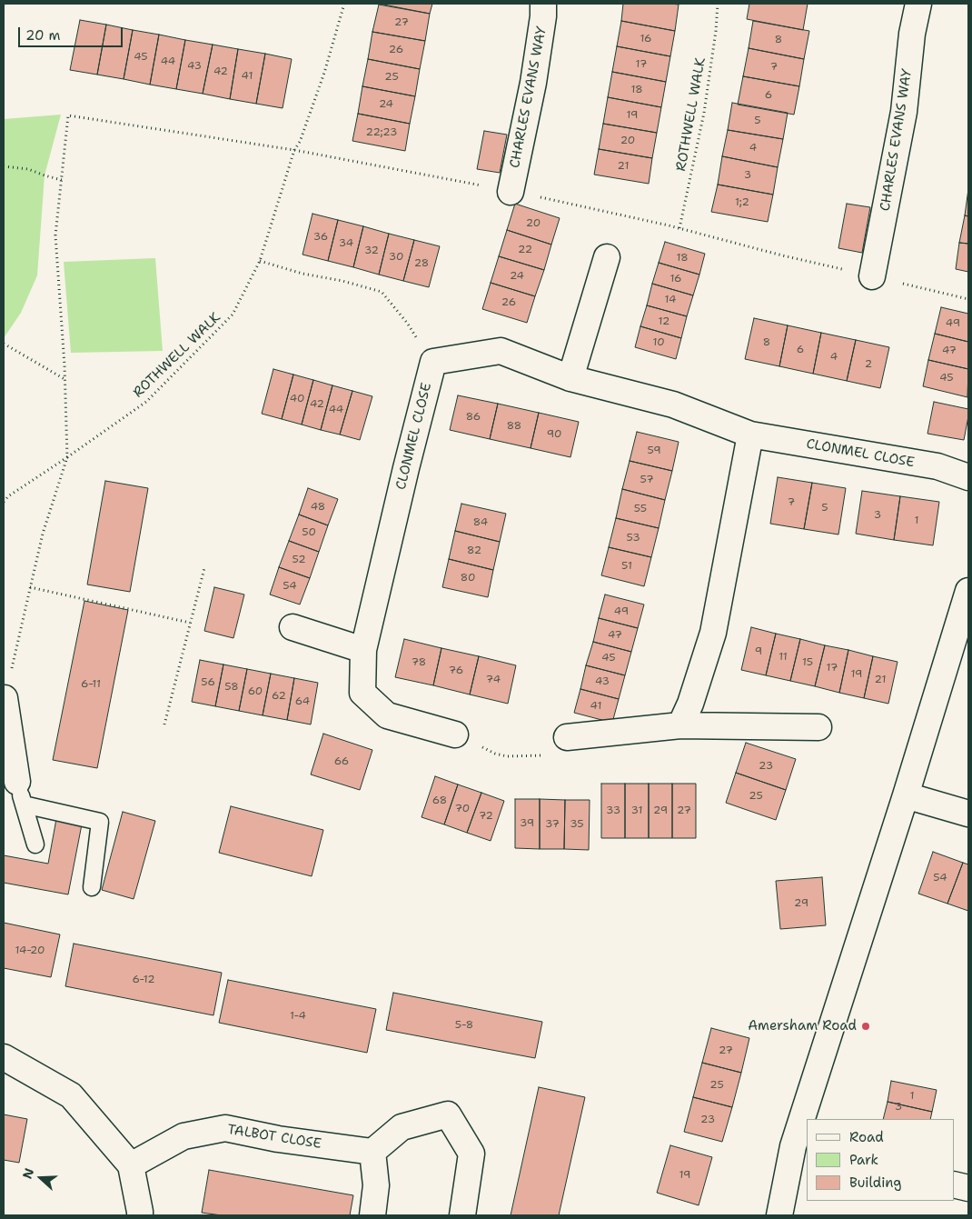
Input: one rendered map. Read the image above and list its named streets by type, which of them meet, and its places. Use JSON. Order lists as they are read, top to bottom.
{
  "streets": {
    "street": ["CHARLES EVANS WAY", "CLONMEL CLOSE", "TALBOT CLOSE"],
    "path": ["ROTHWELL WALK"]
  },
  "places": ["Amersham Road"],
  "house_numbers": [
    "27",
    "16",
    "8",
    "26",
    "45",
    "44",
    "17",
    "43",
    "7",
    "42",
    "41",
    "25",
    "18",
    "6",
    "24",
    "19",
    "5",
    "22;23",
    "20",
    "4",
    "21",
    "3",
    "1;2",
    "20",
    "36",
    "34",
    "22",
    "32",
    "30",
    "18",
    "28",
    "24",
    "16",
    "14",
    "26",
    "12",
    "49",
    "10",
    "8",
    "6",
    "47",
    "4",
    "2",
    "45",
    "40",
    "42",
    "44",
    "86",
    "88",
    "90",
    "59",
    "57",
    "7",
    "48",
    "5",
    "55",
    "3",
    "1",
    "84",
    "50",
    "53",
    "82",
    "52",
    "51",
    "80",
    "54",
    "49",
    "47",
    "9",
    "11",
    "45",
    "78",
    "15",
    "17",
    "76",
    "19",
    "74",
    "21",
    "43",
    "56",
    "6-11",
    "58",
    "60",
    "62",
    "64",
    "41",
    "66",
    "23",
    "25",
    "68",
    "70",
    "33",
    "31",
    "29",
    "27",
    "72",
    "39",
    "37",
    "35",
    "54",
    "29",
    "14-20",
    "6-12",
    "1-4",
    "5-8",
    "27",
    "25",
    "1",
    "3",
    "23",
    "19"
  ],
  "legend": ["Road", "Park", "Building"],
  "scale_bar": "20 m",
  "north": "left"
}
